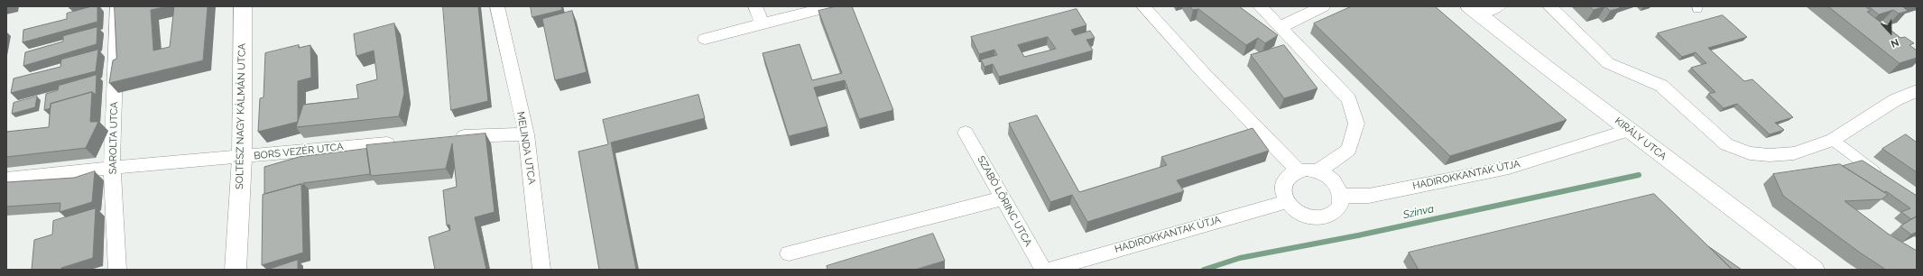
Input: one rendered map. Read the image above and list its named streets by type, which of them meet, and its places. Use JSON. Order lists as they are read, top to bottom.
{
  "streets": {
    "main road": ["SOLTÉSZ NAGY KÁLMÁN UTCA", "KIRÁLY UTCA"],
    "street": [
      "SAROLTA UTCA",
      "MELINDA UTCA",
      "BORS VEZÉR UTCA",
      "HADIROKKANTAK ÚTJA",
      "SZABÓ LŐRINC UTCA"
    ]
  },
  "crossings": [
    ["SOLTÉSZ NAGY KÁLMÁN UTCA", "BORS VEZÉR UTCA"],
    ["SAROLTA UTCA", "BORS VEZÉR UTCA"],
    ["KIRÁLY UTCA", "HADIROKKANTAK ÚTJA"]
  ],
  "water": ["Szinva"],
  "north": "bottom"
}
